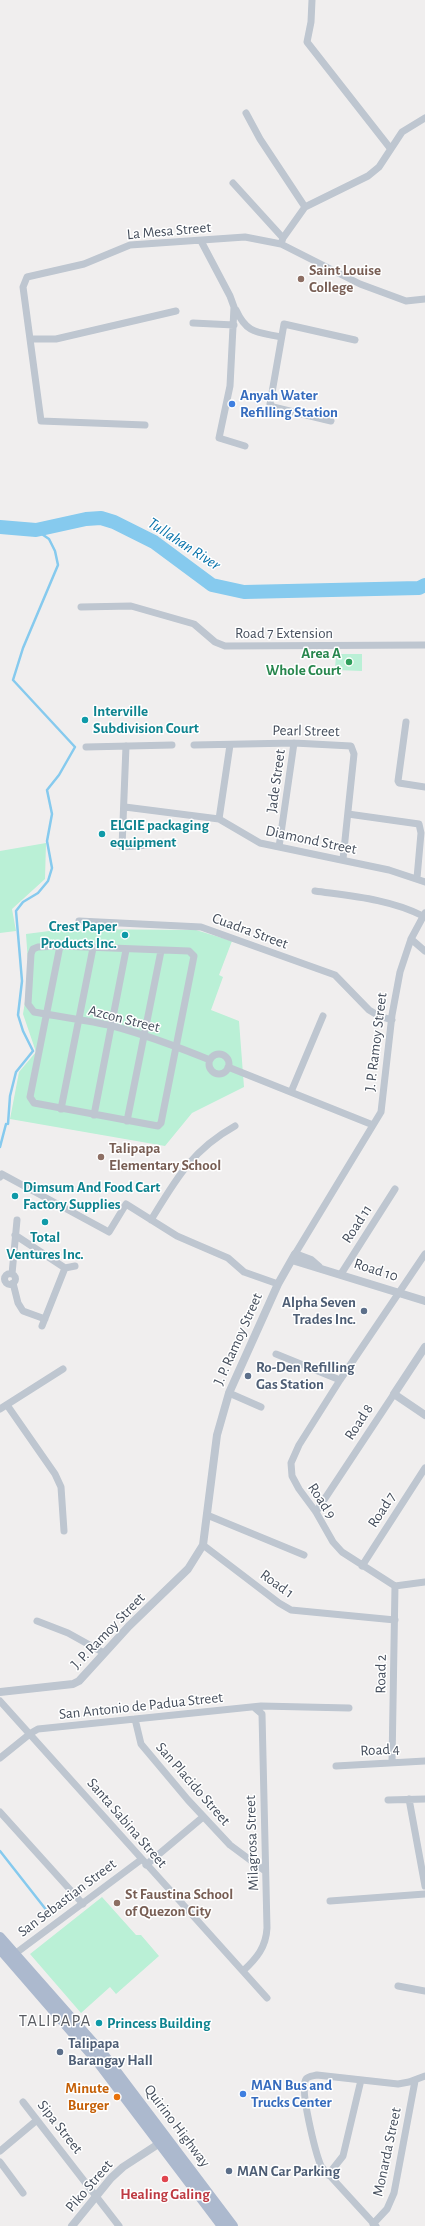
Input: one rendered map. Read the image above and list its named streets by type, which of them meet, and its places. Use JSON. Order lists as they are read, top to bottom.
{
  "streets": {
    "main road": ["Quirino Highway"],
    "street": [
      "La Mesa Street",
      "Road 7 Extension",
      "Pearl Street",
      "Jade Street",
      "Diamond Street",
      "Cuadra Street",
      "Azcon Street",
      "J. P. Ramoy Street",
      "Road 11",
      "Road 10",
      "Road 8",
      "Road 9",
      "Road 7",
      "Road 1",
      "Road 2",
      "San Antonio de Padua Street",
      "Road 4",
      "San Placido Street",
      "Santa Sabina Street",
      "Milagrosa Street",
      "San Sebastian Street",
      "Sipa Street",
      "Monarda Street",
      "Piko Street"
    ]
  },
  "crossings": [
    ["Pearl Street", "Jade Street"],
    ["Pearl Street", "Diamond Street"],
    ["Jade Street", "Diamond Street"],
    ["Cuadra Street", "J. P. Ramoy Street"],
    ["Azcon Street", "J. P. Ramoy Street"],
    ["J. P. Ramoy Street", "Road 10"],
    ["J. P. Ramoy Street", "Road 1"],
    ["Road 11", "Road 10"],
    ["Road 10", "Road 9"],
    ["Road 8", "Road 9"],
    ["Road 9", "Road 7"],
    ["Road 9", "Road 2"],
    ["Road 1", "Road 2"],
    ["Road 2", "Road 4"],
    ["San Antonio de Padua Street", "San Placido Street"],
    ["San Antonio de Padua Street", "Santa Sabina Street"],
    ["San Antonio de Padua Street", "Milagrosa Street"],
    ["San Placido Street", "Milagrosa Street"],
    ["San Placido Street", "San Sebastian Street"],
    ["Santa Sabina Street", "Milagrosa Street"],
    ["Santa Sabina Street", "San Sebastian Street"],
    ["San Sebastian Street", "Quirino Highway"],
    ["Quirino Highway", "Piko Street"],
    ["Sipa Street", "Piko Street"]
  ],
  "districts": ["TALIPAPA"],
  "water": ["Tullahan River"],
  "places": [
    "Saint Louise College",
    "Anyah Water Refilling Station",
    "Area A Whole Court",
    "Interville Subdivision Court",
    "ELGIE packaging equipment",
    "Crest Paper Products Inc.",
    "Talipapa Elementary School",
    "Dimsum And Food Cart Factory Supplies",
    "Total Ventures Inc.",
    "Alpha Seven Trades Inc.",
    "Ro-Den Refilling Gas Station",
    "St Faustina School of Quezon City",
    "Princess Building",
    "Talipapa Barangay Hall",
    "MAN Bus and Trucks Center",
    "Minute Burger",
    "MAN Car Parking",
    "Healing Galing"
  ]
}
